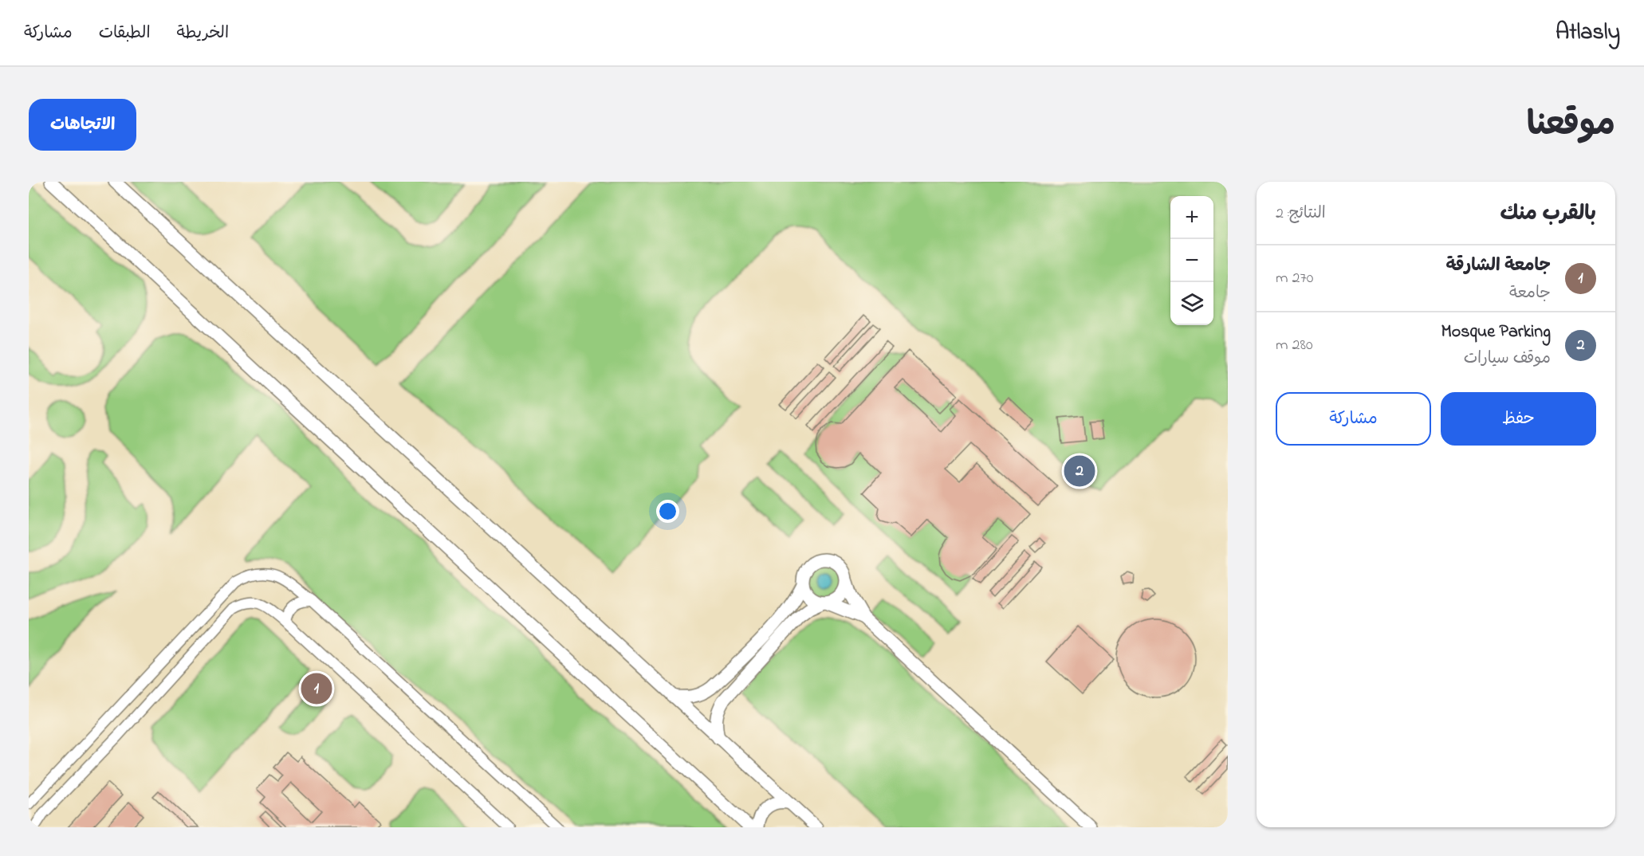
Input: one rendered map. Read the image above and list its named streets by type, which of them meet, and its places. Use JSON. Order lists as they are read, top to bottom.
{
  "page": {
    "header": "Atlasly",
    "nav": ["الخريطة", "الطبقات", "مشاركة"],
    "title": "موقعنا",
    "buttons": [
      "الاتجاهات",
      ["حفظ", "مشاركة"]
    ],
    "heading": ["بالقرب منك", "النتائج: 2"],
    "map_buttons": ["+", "−"],
    "list": [
      {
        "mark": "1",
        "name": "جامعة الشارقة",
        "note": "جامعة",
        "value": "270 m"
      },
      {
        "mark": "2",
        "name": "Mosque Parking",
        "note": "موقف سيارات",
        "value": "280 m"
      }
    ],
    "pins": ["2", "1"]
  }
}
